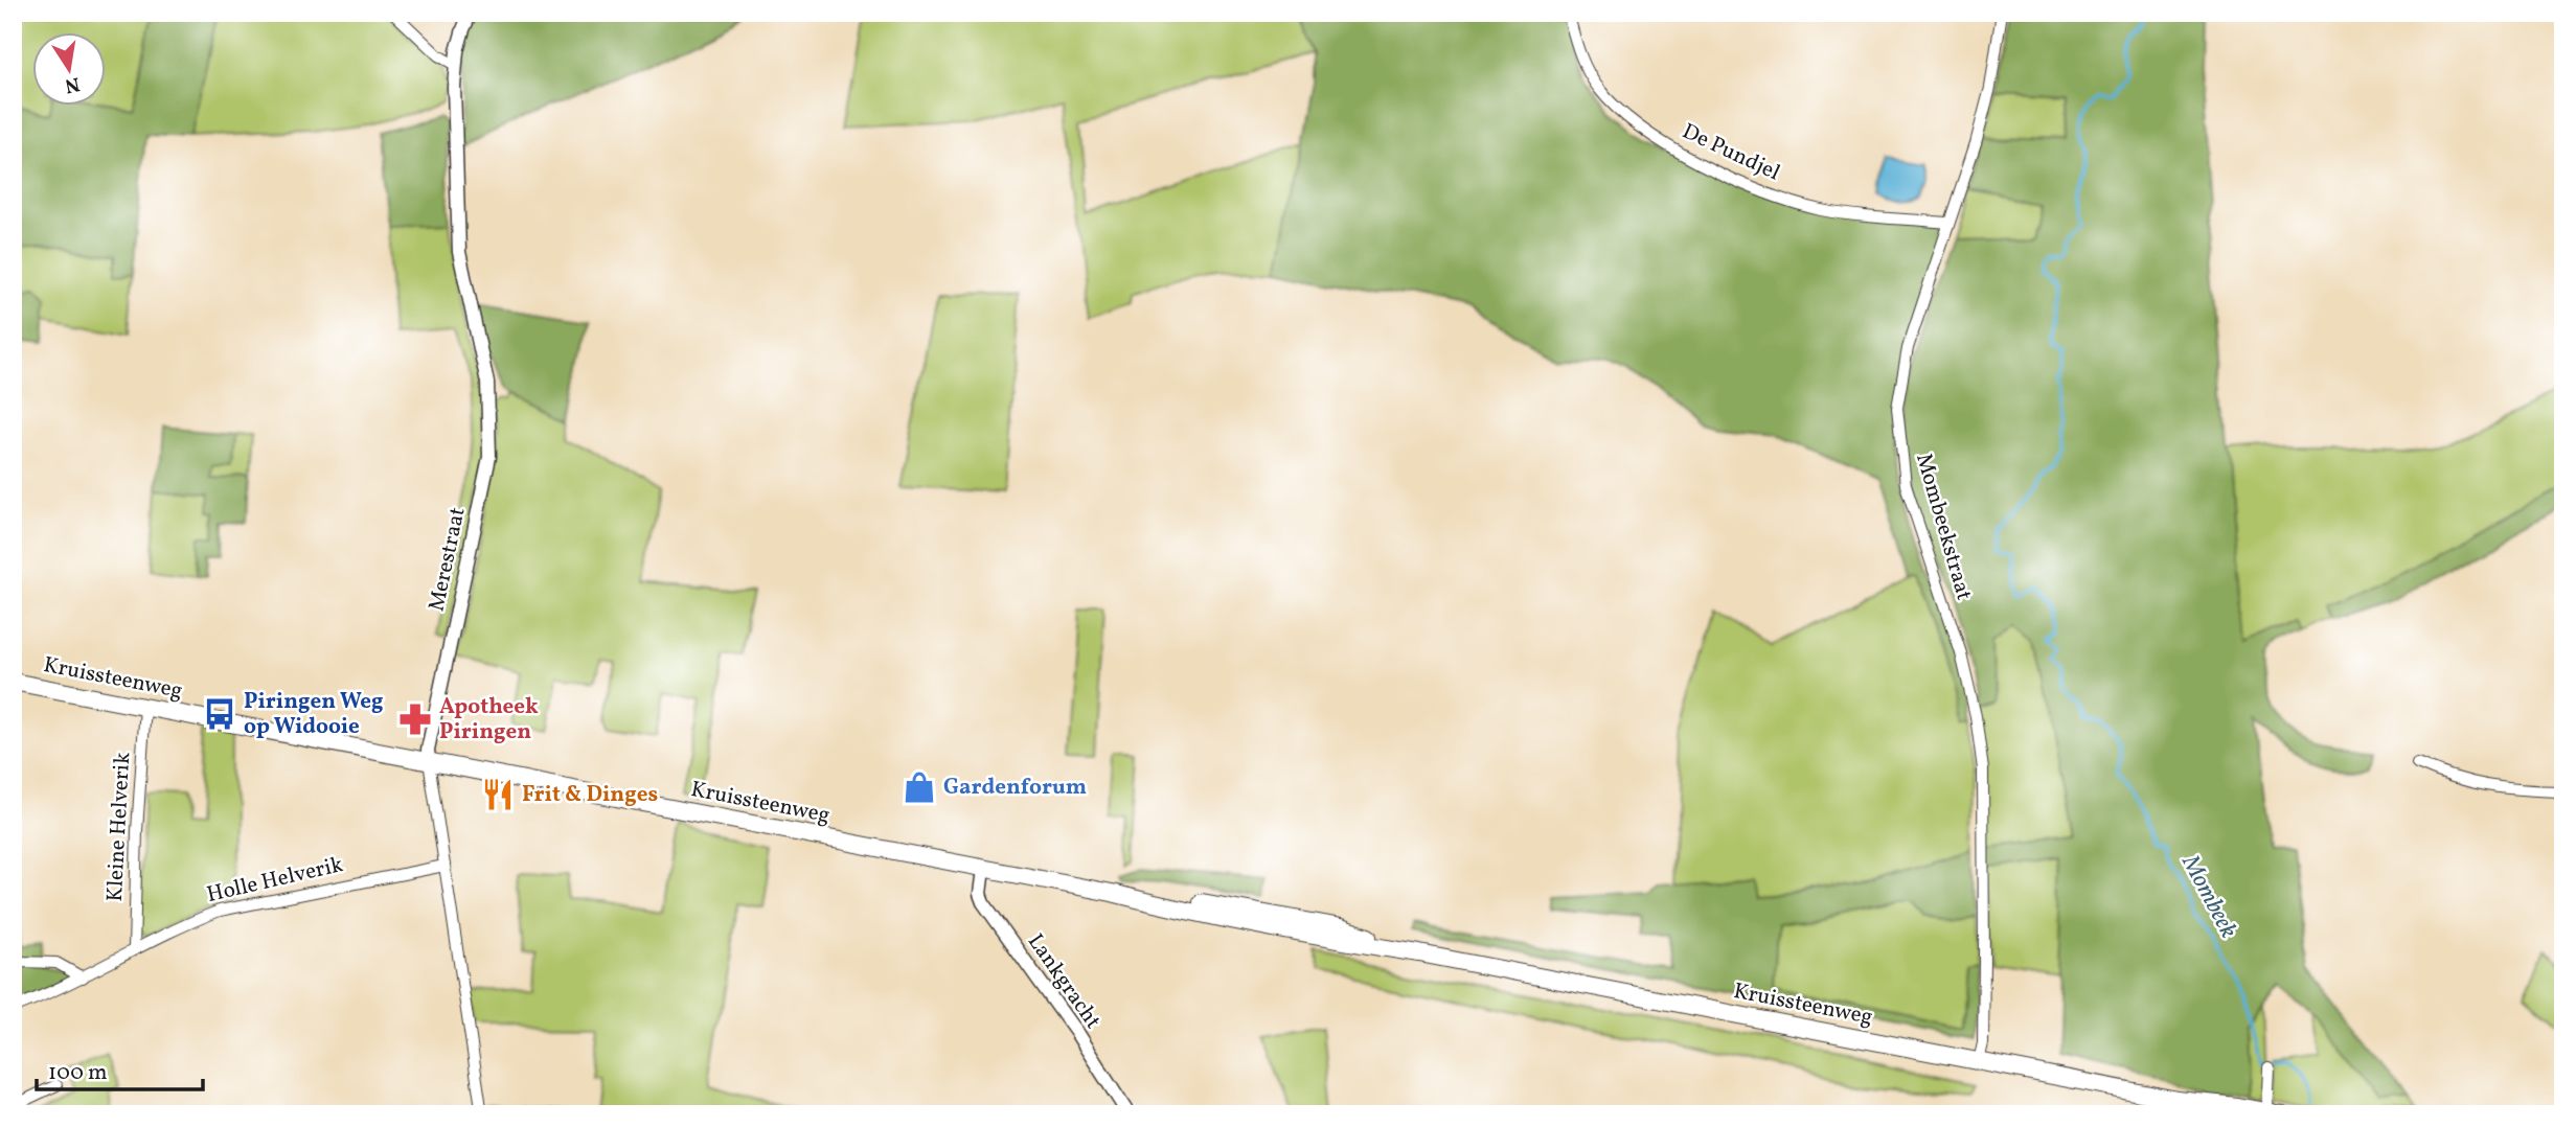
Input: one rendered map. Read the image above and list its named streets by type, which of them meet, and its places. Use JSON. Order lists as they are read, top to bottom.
{
  "streets": {
    "main road": ["Kruissteenweg"],
    "street": [
      "De Pundjel",
      "Mombeekstraat",
      "Merestraat",
      "Kleine Helverik",
      "Holle Helverik",
      "Lankgracht"
    ]
  },
  "crossings": [
    ["De Pundjel", "Mombeekstraat"],
    ["Mombeekstraat", "Kruissteenweg"],
    ["Merestraat", "Kruissteenweg"],
    ["Merestraat", "Holle Helverik"],
    ["Kruissteenweg", "Kleine Helverik"],
    ["Kruissteenweg", "Lankgracht"],
    ["Kleine Helverik", "Holle Helverik"]
  ],
  "water": ["Mombeek"],
  "places": {
    "bus stop": ["Piringen Weg op Widooie"],
    "pharmacy": ["Apotheek Piringen"],
    "shop": ["Gardenforum"],
    "restaurant": ["Frit & Dinges"]
  },
  "scale_bar": "100 m",
  "north": "bottom"
}
